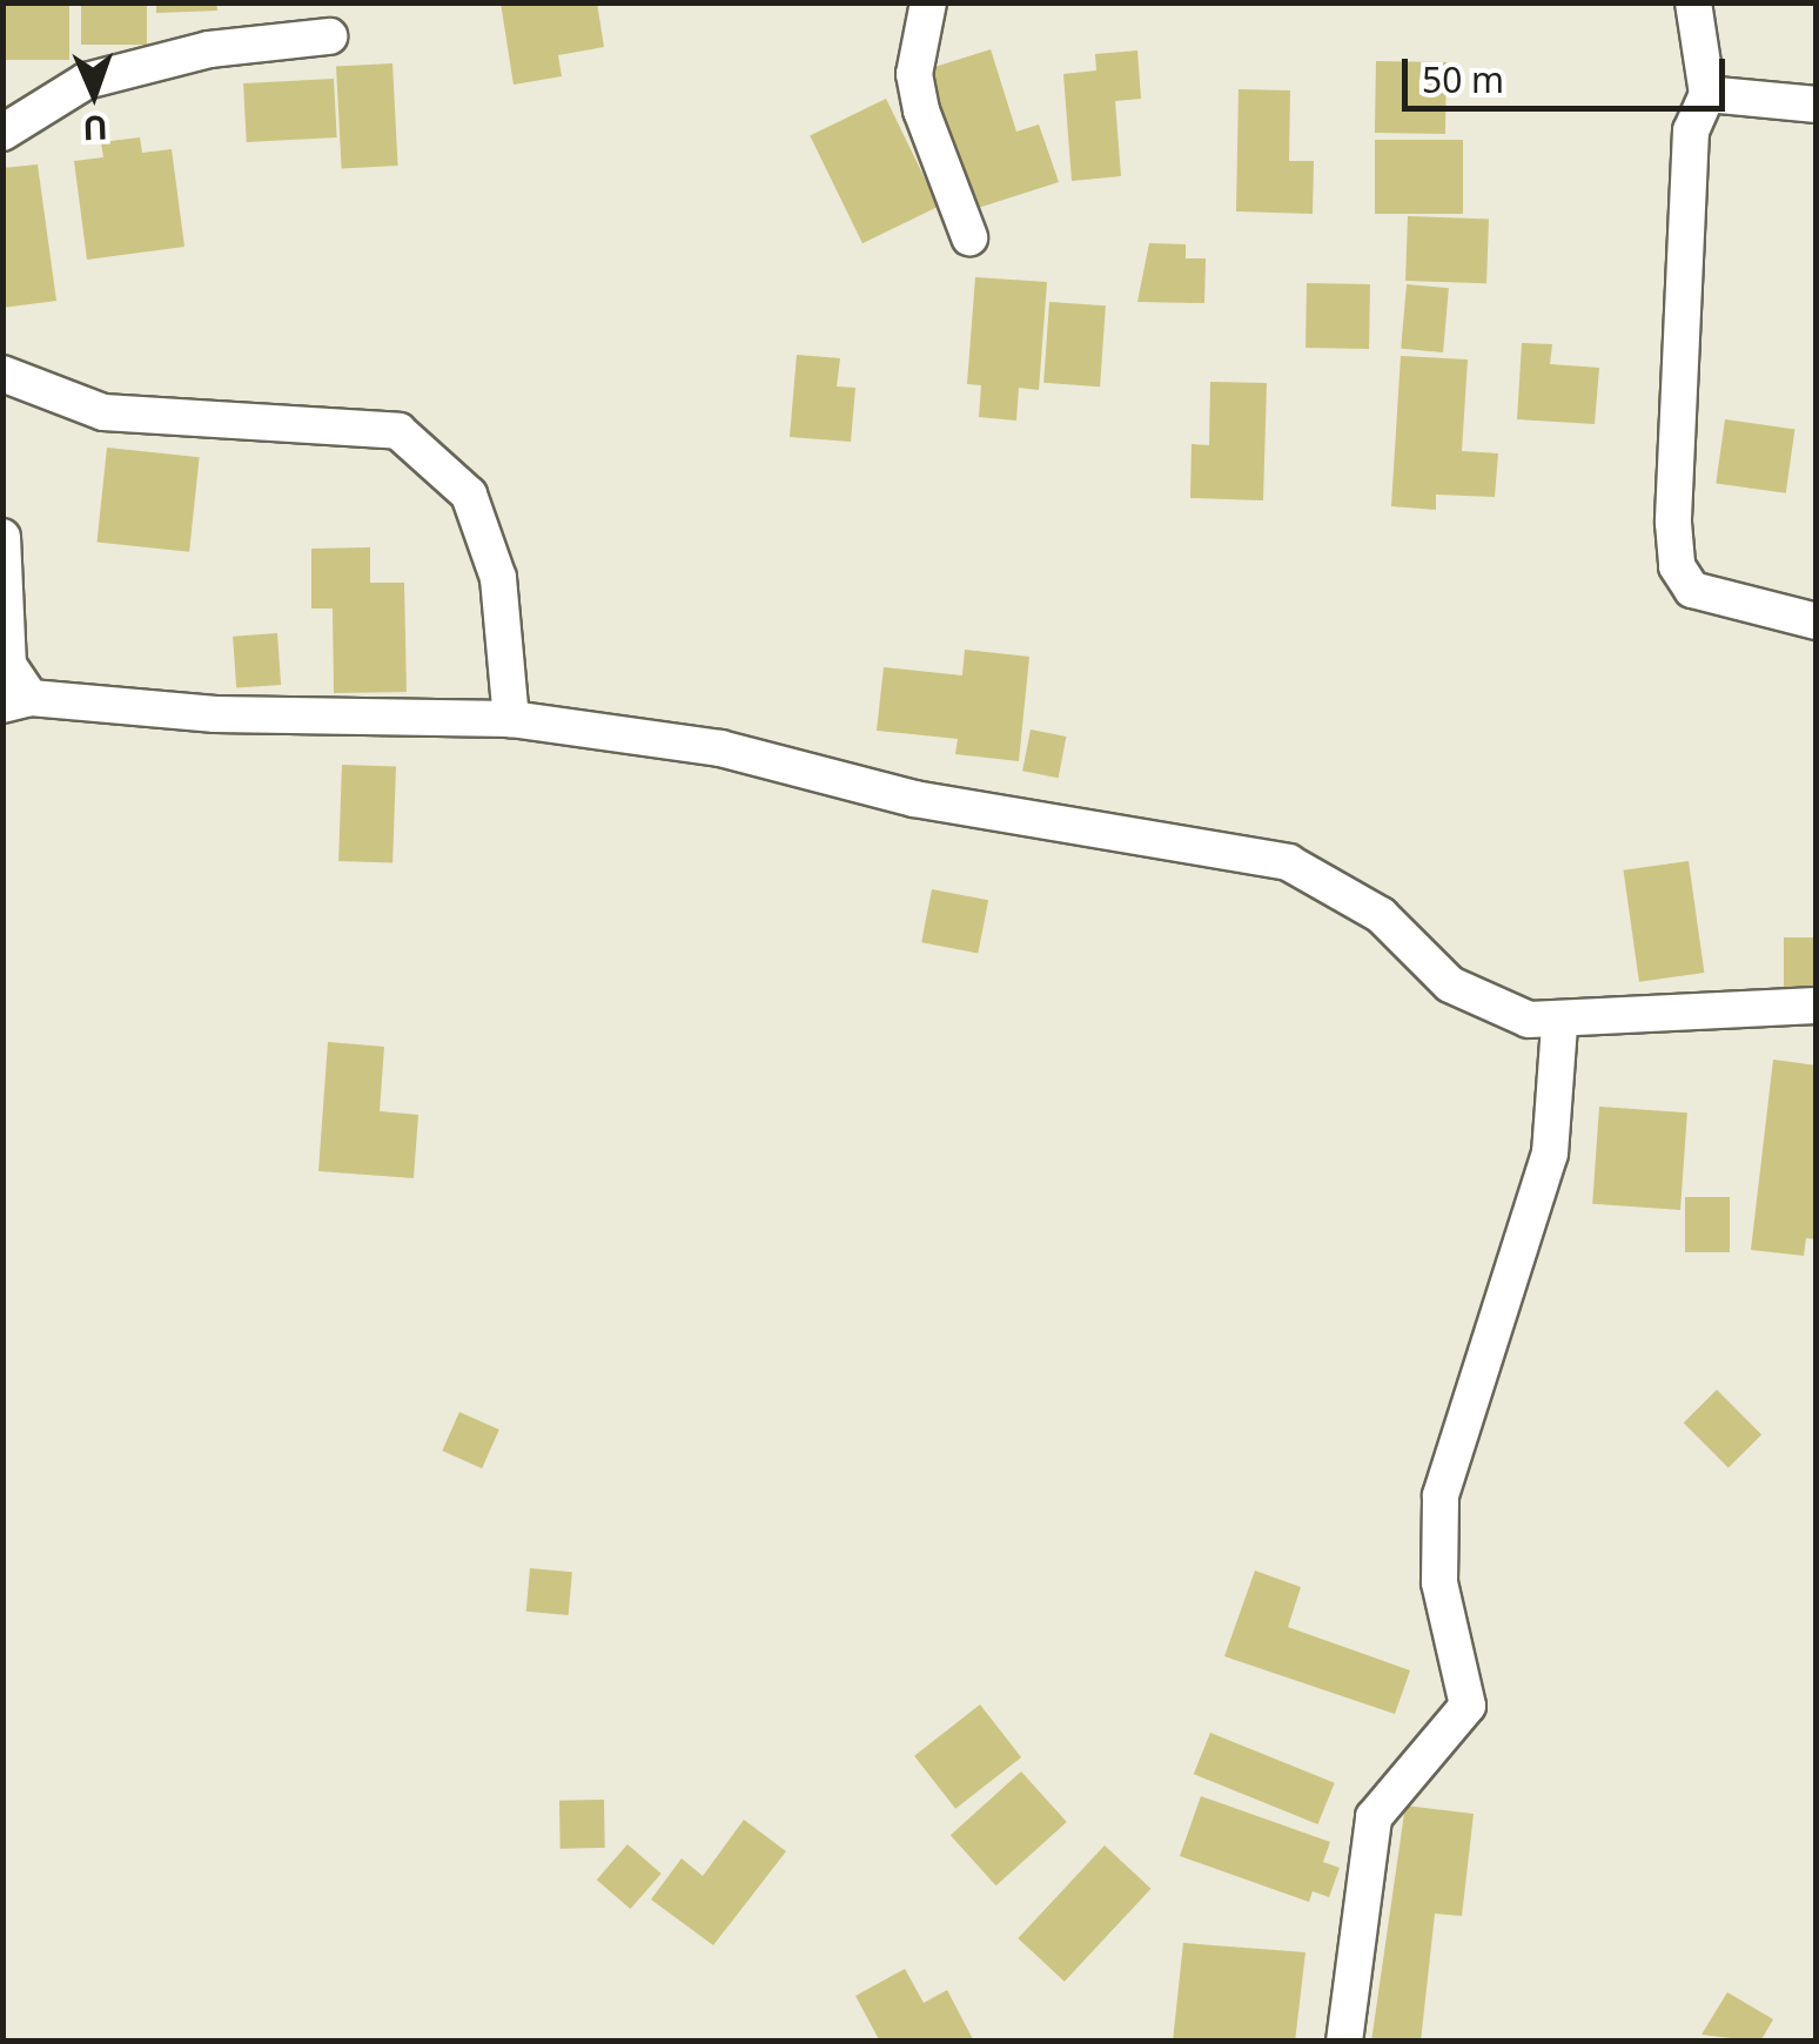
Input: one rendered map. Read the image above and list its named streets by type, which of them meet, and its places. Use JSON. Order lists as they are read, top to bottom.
{
  "scale_bar": "50 m",
  "north": "bottom"
}
